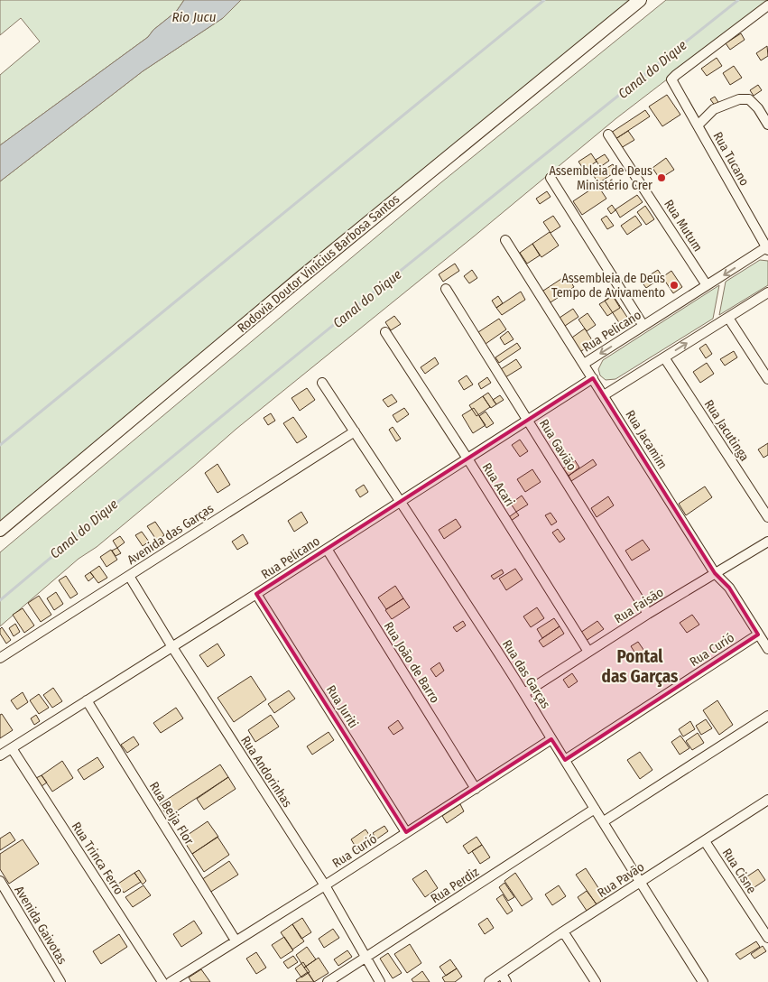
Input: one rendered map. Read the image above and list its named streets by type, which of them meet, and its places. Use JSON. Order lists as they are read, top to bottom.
{
  "streets": {
    "main road": ["Rodovia Doutor Vinícius Barbosa Santos"],
    "street": [
      "Rua Tucano",
      "Rua Mutum",
      "Rua Pelicano",
      "Rua Jacutinga",
      "Rua Jacamim",
      "Rua Gavião",
      "Rua Acari",
      "Avenida das Garças",
      "Rua Faisão",
      "Rua Curió",
      "Rua João de Barro",
      "Rua das Garças",
      "Rua Juriti",
      "Rua Andorinhas",
      "Rua Beija Flor",
      "Rua Trinca Ferro",
      "Rua Cisne",
      "Rua Pavão",
      "Rua Perdiz",
      "Avenida Gaivotas"
    ]
  },
  "crossings": [
    ["Rua Tucano", "Rua Pelicano"],
    ["Rua Mutum", "Rua Pelicano"],
    ["Rua Pelicano", "Rua Jacamim"],
    ["Rua Pelicano", "Rua Gavião"],
    ["Rua Pelicano", "Rua Acari"],
    ["Rua Pelicano", "Rua João de Barro"],
    ["Rua Pelicano", "Rua das Garças"],
    ["Rua Pelicano", "Rua Juriti"],
    ["Rua Pelicano", "Rua Andorinhas"],
    ["Rua Pelicano", "Rua Beija Flor"],
    ["Rua Pelicano", "Rua Trinca Ferro"],
    ["Rua Jacamim", "Rua Faisão"],
    ["Rua Jacamim", "Rua Curió"],
    ["Rua Gavião", "Rua Faisão"],
    ["Rua Acari", "Rua Faisão"],
    ["Avenida das Garças", "Rua das Garças"],
    ["Avenida das Garças", "Rua Andorinhas"],
    ["Rua Faisão", "Rua das Garças"],
    ["Rua Curió", "Rua João de Barro"],
    ["Rua Curió", "Rua das Garças"],
    ["Rua Curió", "Rua Juriti"],
    ["Rua Curió", "Rua Andorinhas"],
    ["Rua Curió", "Rua Beija Flor"],
    ["Rua das Garças", "Rua Pavão"],
    ["Rua das Garças", "Rua Perdiz"],
    ["Rua Andorinhas", "Rua Perdiz"],
    ["Rua Cisne", "Rua Pavão"]
  ],
  "districts": ["Pontal das Garças"],
  "water": ["Rio Jucu", "Canal do Dique"],
  "places": ["Assembleia de Deus Ministério Crer", "Assembleia de Deus Tempo de Avivamento"]
}
